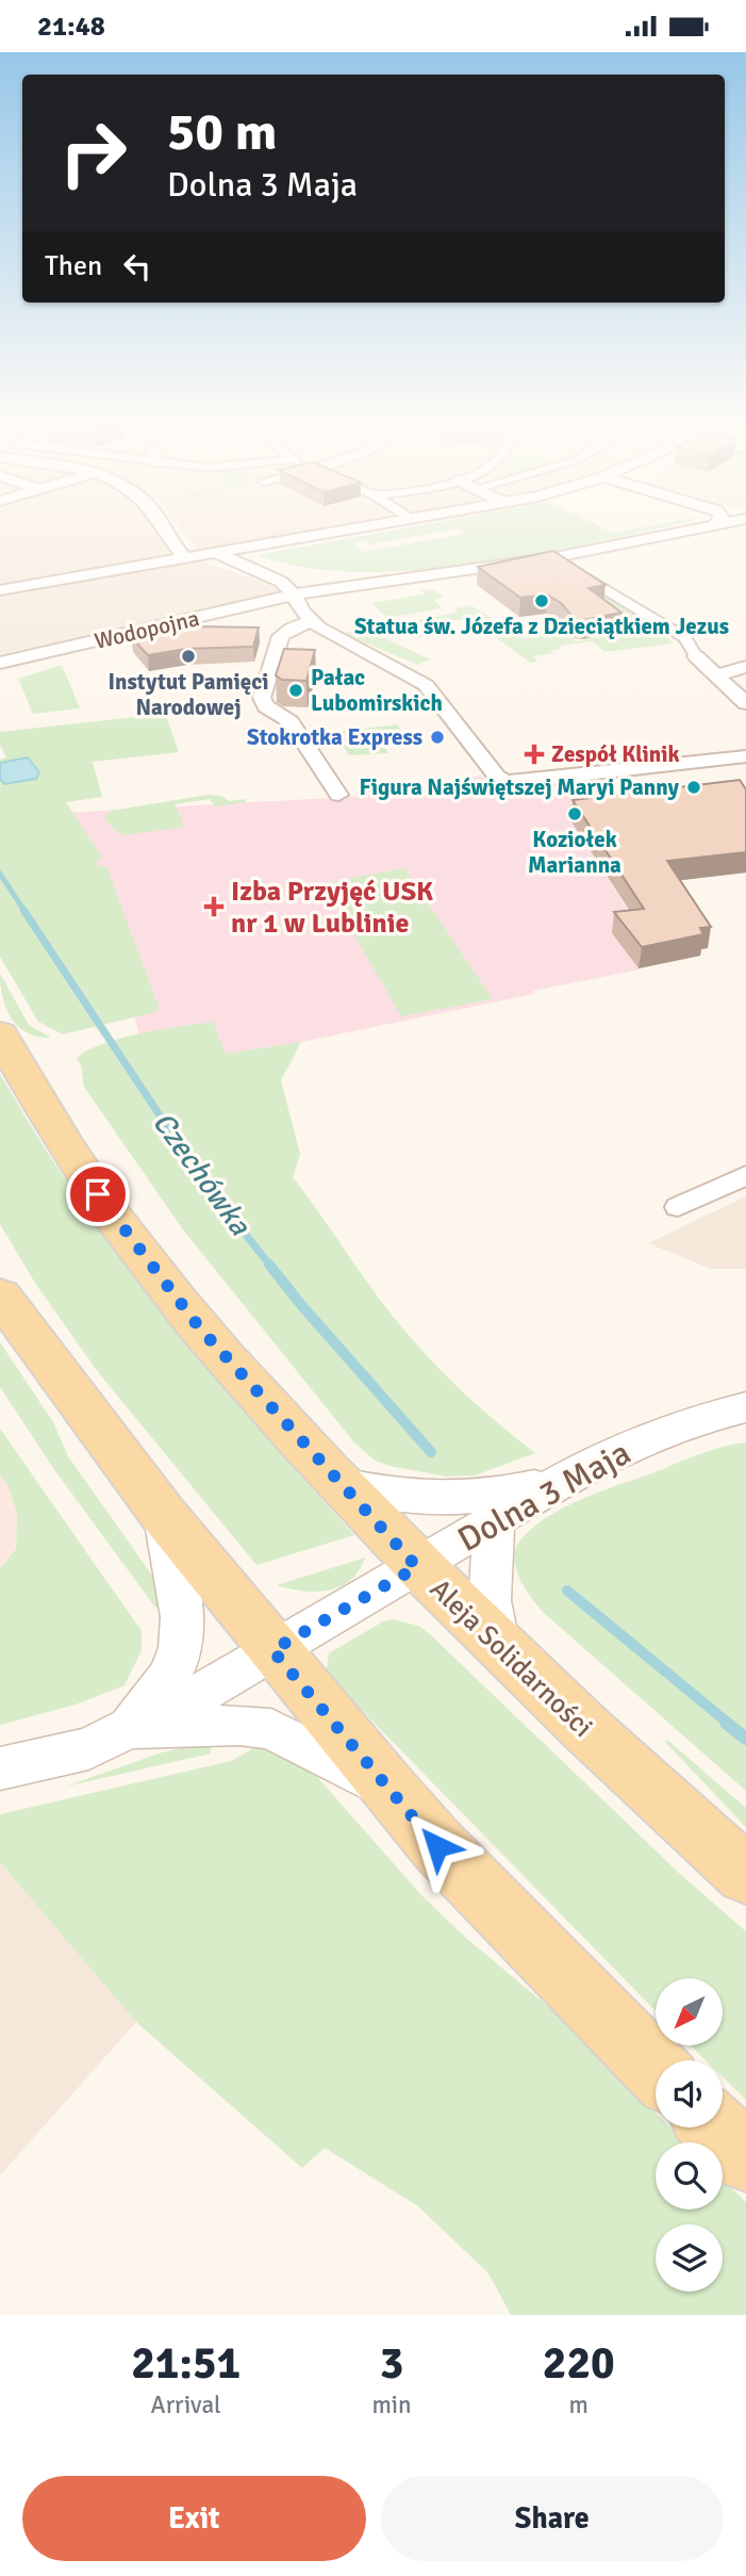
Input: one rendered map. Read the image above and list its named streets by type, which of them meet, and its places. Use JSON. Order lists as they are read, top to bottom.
{
  "streets": {
    "main road": ["Aleja Solidarności"],
    "street": ["Wodopojna", "Dolna 3 Maja"]
  },
  "crossings": [
    ["Dolna 3 Maja", "Aleja Solidarności"]
  ],
  "water": ["Czechówka"],
  "places": {
    "other": [
      "Statua św. Józefa z Dzieciątkiem Jezus",
      "Instytut Pamięci Narodowej",
      "Pałac Lubomirskich",
      "Stokrotka Express",
      "Figura Najświętszej Maryi Panny",
      "Koziołek Marianna"
    ],
    "health": ["Zespół Klinik", "Izba Przyjęć USK nr 1 w Lublinie"]
  },
  "north": "bottom left",
  "page": {
    "status": "21:48",
    "turn": ["50 m", "Dolna 3 Maja"],
    "then": "Then",
    "eta": [
      "21:51",
      "Arrival",
      "3",
      "min",
      "220",
      "m"
    ],
    "buttons": ["Exit", "Share"]
  }
}
